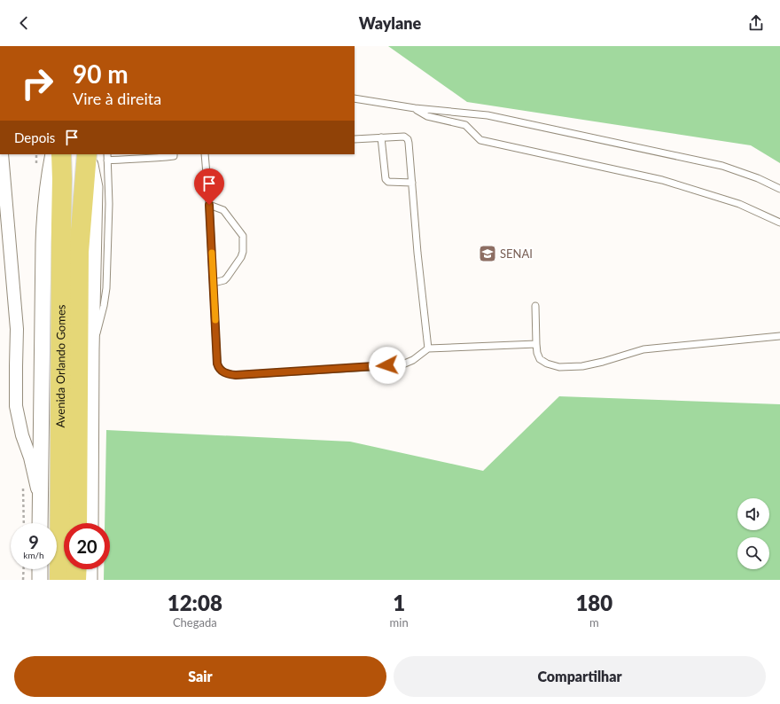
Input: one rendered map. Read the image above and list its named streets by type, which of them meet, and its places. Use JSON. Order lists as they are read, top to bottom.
{
  "streets": {
    "main road": ["Avenida Orlando Gomes"]
  },
  "places": {
    "school or university": ["SENAI"]
  },
  "page": {
    "header": "Waylane",
    "turn": ["90 m", "Vire à direita"],
    "then": "Depois",
    "speed": "9 km/h",
    "limit": "20",
    "eta": [
      "12:08",
      "Chegada",
      "1",
      "min",
      "180",
      "m"
    ],
    "buttons": ["Sair", "Compartilhar"]
  }
}
